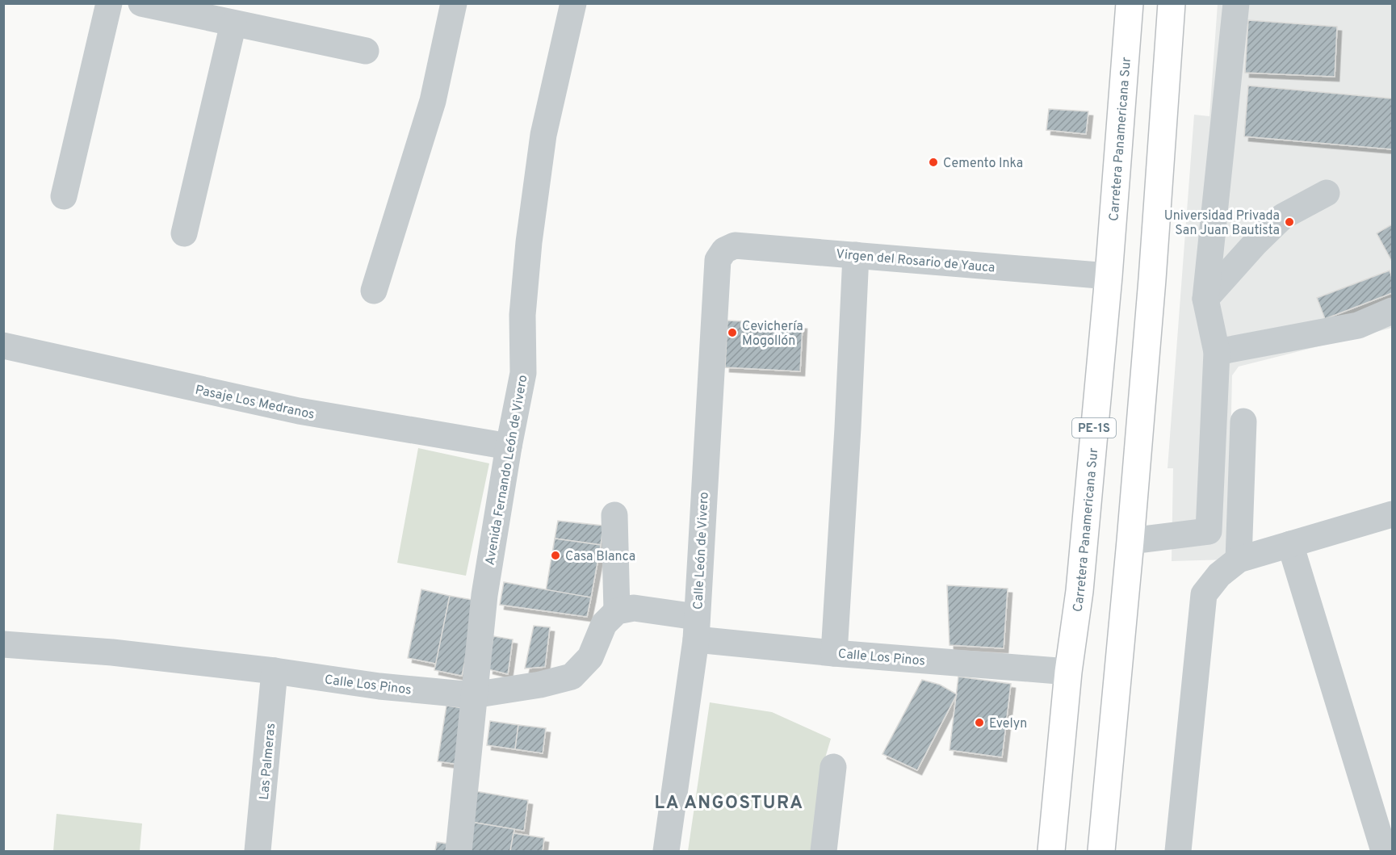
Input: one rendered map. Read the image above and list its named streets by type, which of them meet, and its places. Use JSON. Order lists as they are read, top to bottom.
{
  "streets": {
    "highway": ["Carretera Panamericana Sur", "PE-1S"],
    "street": [
      "Virgen del Rosario de Yauca",
      "Pasaje Los Medranos",
      "Avenida Fernando León de Vivero",
      "Calle León de Vivero",
      "Calle Los Pinos",
      "Las Palmeras"
    ]
  },
  "crossings": [
    ["Carretera Panamericana Sur", "Virgen del Rosario de Yauca"],
    ["Carretera Panamericana Sur", "Calle Los Pinos"],
    ["Virgen del Rosario de Yauca", "Calle León de Vivero"],
    ["Pasaje Los Medranos", "Avenida Fernando León de Vivero"],
    ["Avenida Fernando León de Vivero", "Calle Los Pinos"],
    ["Calle León de Vivero", "Calle Los Pinos"],
    ["Calle Los Pinos", "Las Palmeras"]
  ],
  "districts": ["LA ANGOSTURA"],
  "places": [
    "Cemento Inka",
    "Universidad Privada San Juan Bautista",
    "Cevichería Mogollón",
    "Casa Blanca",
    "Evelyn"
  ]
}
